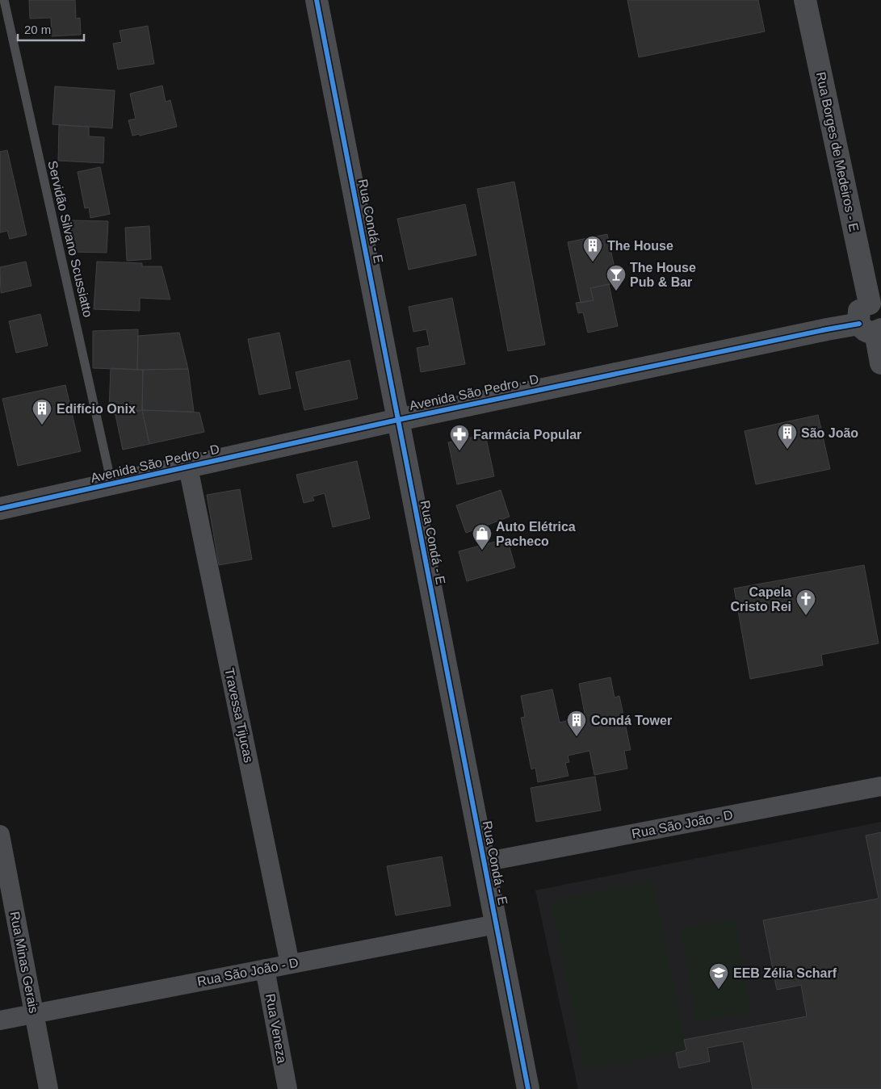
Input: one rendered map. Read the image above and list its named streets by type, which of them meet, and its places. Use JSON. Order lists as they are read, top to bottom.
{
  "streets": {
    "street": [
      "Rua Borges de Medeiros - E",
      "Rua Condá - E",
      "Avenida São Pedro - D",
      "Travessa Tijucas",
      "Rua São João - D",
      "Rua Minas Gerais",
      "Rua Veneza"
    ],
    "lane": ["Servidão Silvano Scussiatto"]
  },
  "crossings": [
    ["Rua Condá - E", "Avenida São Pedro - D"],
    ["Rua Condá - E", "Rua São João - D"],
    ["Servidão Silvano Scussiatto", "Avenida São Pedro - D"],
    ["Avenida São Pedro - D", "Travessa Tijucas"],
    ["Travessa Tijucas", "Rua São João - D"],
    ["Rua São João - D", "Rua Minas Gerais"],
    ["Rua São João - D", "Rua Veneza"]
  ],
  "places": {
    "building": [
      "The House",
      "Edifício Onix",
      "São João",
      "Condá Tower"
    ],
    "bar": ["The House Pub & Bar"],
    "pharmacy": ["Farmácia Popular"],
    "shop": ["Auto Elétrica Pacheco"],
    "church": ["Capela Cristo Rei"],
    "school or university": ["EEB Zélia Scharf"]
  },
  "scale_bar": "20 m"
}
